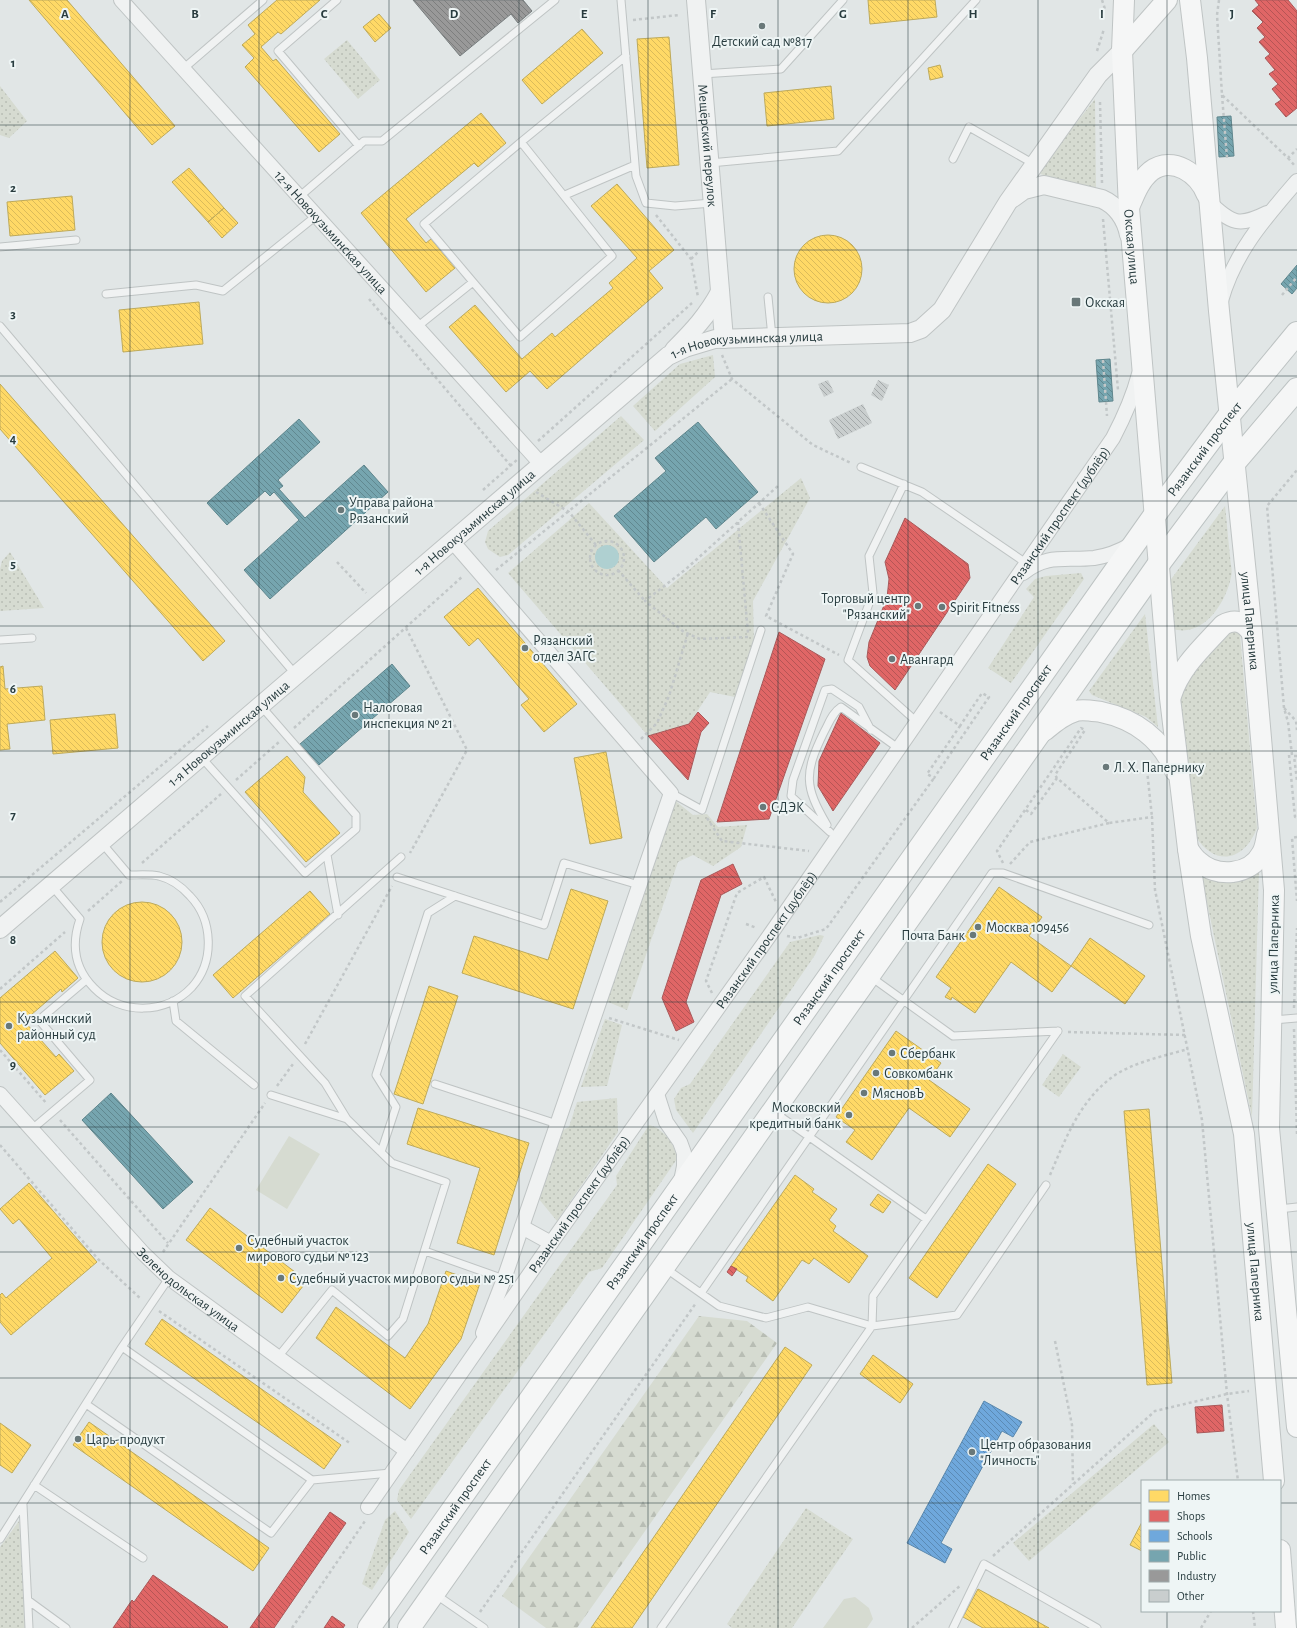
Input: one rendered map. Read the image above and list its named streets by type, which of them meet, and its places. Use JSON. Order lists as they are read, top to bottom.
{
  "streets": {
    "main road": ["Окская улица", "Рязанский проспект", "улица Паперника"],
    "street": [
      "Мещёрский переулок",
      "12-я Новокузьминская улица",
      "1-я Новокузьминская улица",
      "Рязанский проспект (дублёр)",
      "Зеленодольская улица"
    ]
  },
  "crossings": [
    ["Мещёрский переулок", "1-я Новокузьминская улица"],
    ["12-я Новокузьминская улица", "1-я Новокузьминская улица"],
    ["Окская улица", "1-я Новокузьминская улица"],
    ["Окская улица", "Рязанский проспект"],
    ["Окская улица", "Рязанский проспект (дублёр)"],
    ["Окская улица", "улица Паперника"],
    ["Рязанский проспект (дублёр)", "Зеленодольская улица"]
  ],
  "places": {
    "other": [
      "Детский сад №817",
      "Управа района Рязанский",
      "Торговый центр \"Рязанский\"",
      "Spirit Fitness",
      "Рязанский отдел ЗАГС",
      "Авангард",
      "Налоговая инспекция № 21",
      "Л. Х. Папернику",
      "СДЭК",
      "Москва 109456",
      "Почта Банк",
      "Кузьминский районный суд",
      "Сбербанк",
      "Совкомбанк",
      "МясновЪ",
      "Московский кредитный банк",
      "Судебный участок мирового судьи № 123",
      "Судебный участок мирового судьи № 251",
      "Царь-продукт",
      "Центр образования \"Личность\""
    ],
    "transit": ["Окская"]
  },
  "legend": [
    "Homes",
    "Shops",
    "Schools",
    "Public",
    "Industry",
    "Other"
  ],
  "grid": {
    "columns": [
      "A",
      "B",
      "C",
      "D",
      "E",
      "F",
      "G",
      "H",
      "I",
      "J"
    ],
    "rows": [
      "1",
      "2",
      "3",
      "4",
      "5",
      "6",
      "7",
      "8",
      "9"
    ]
  }
}
